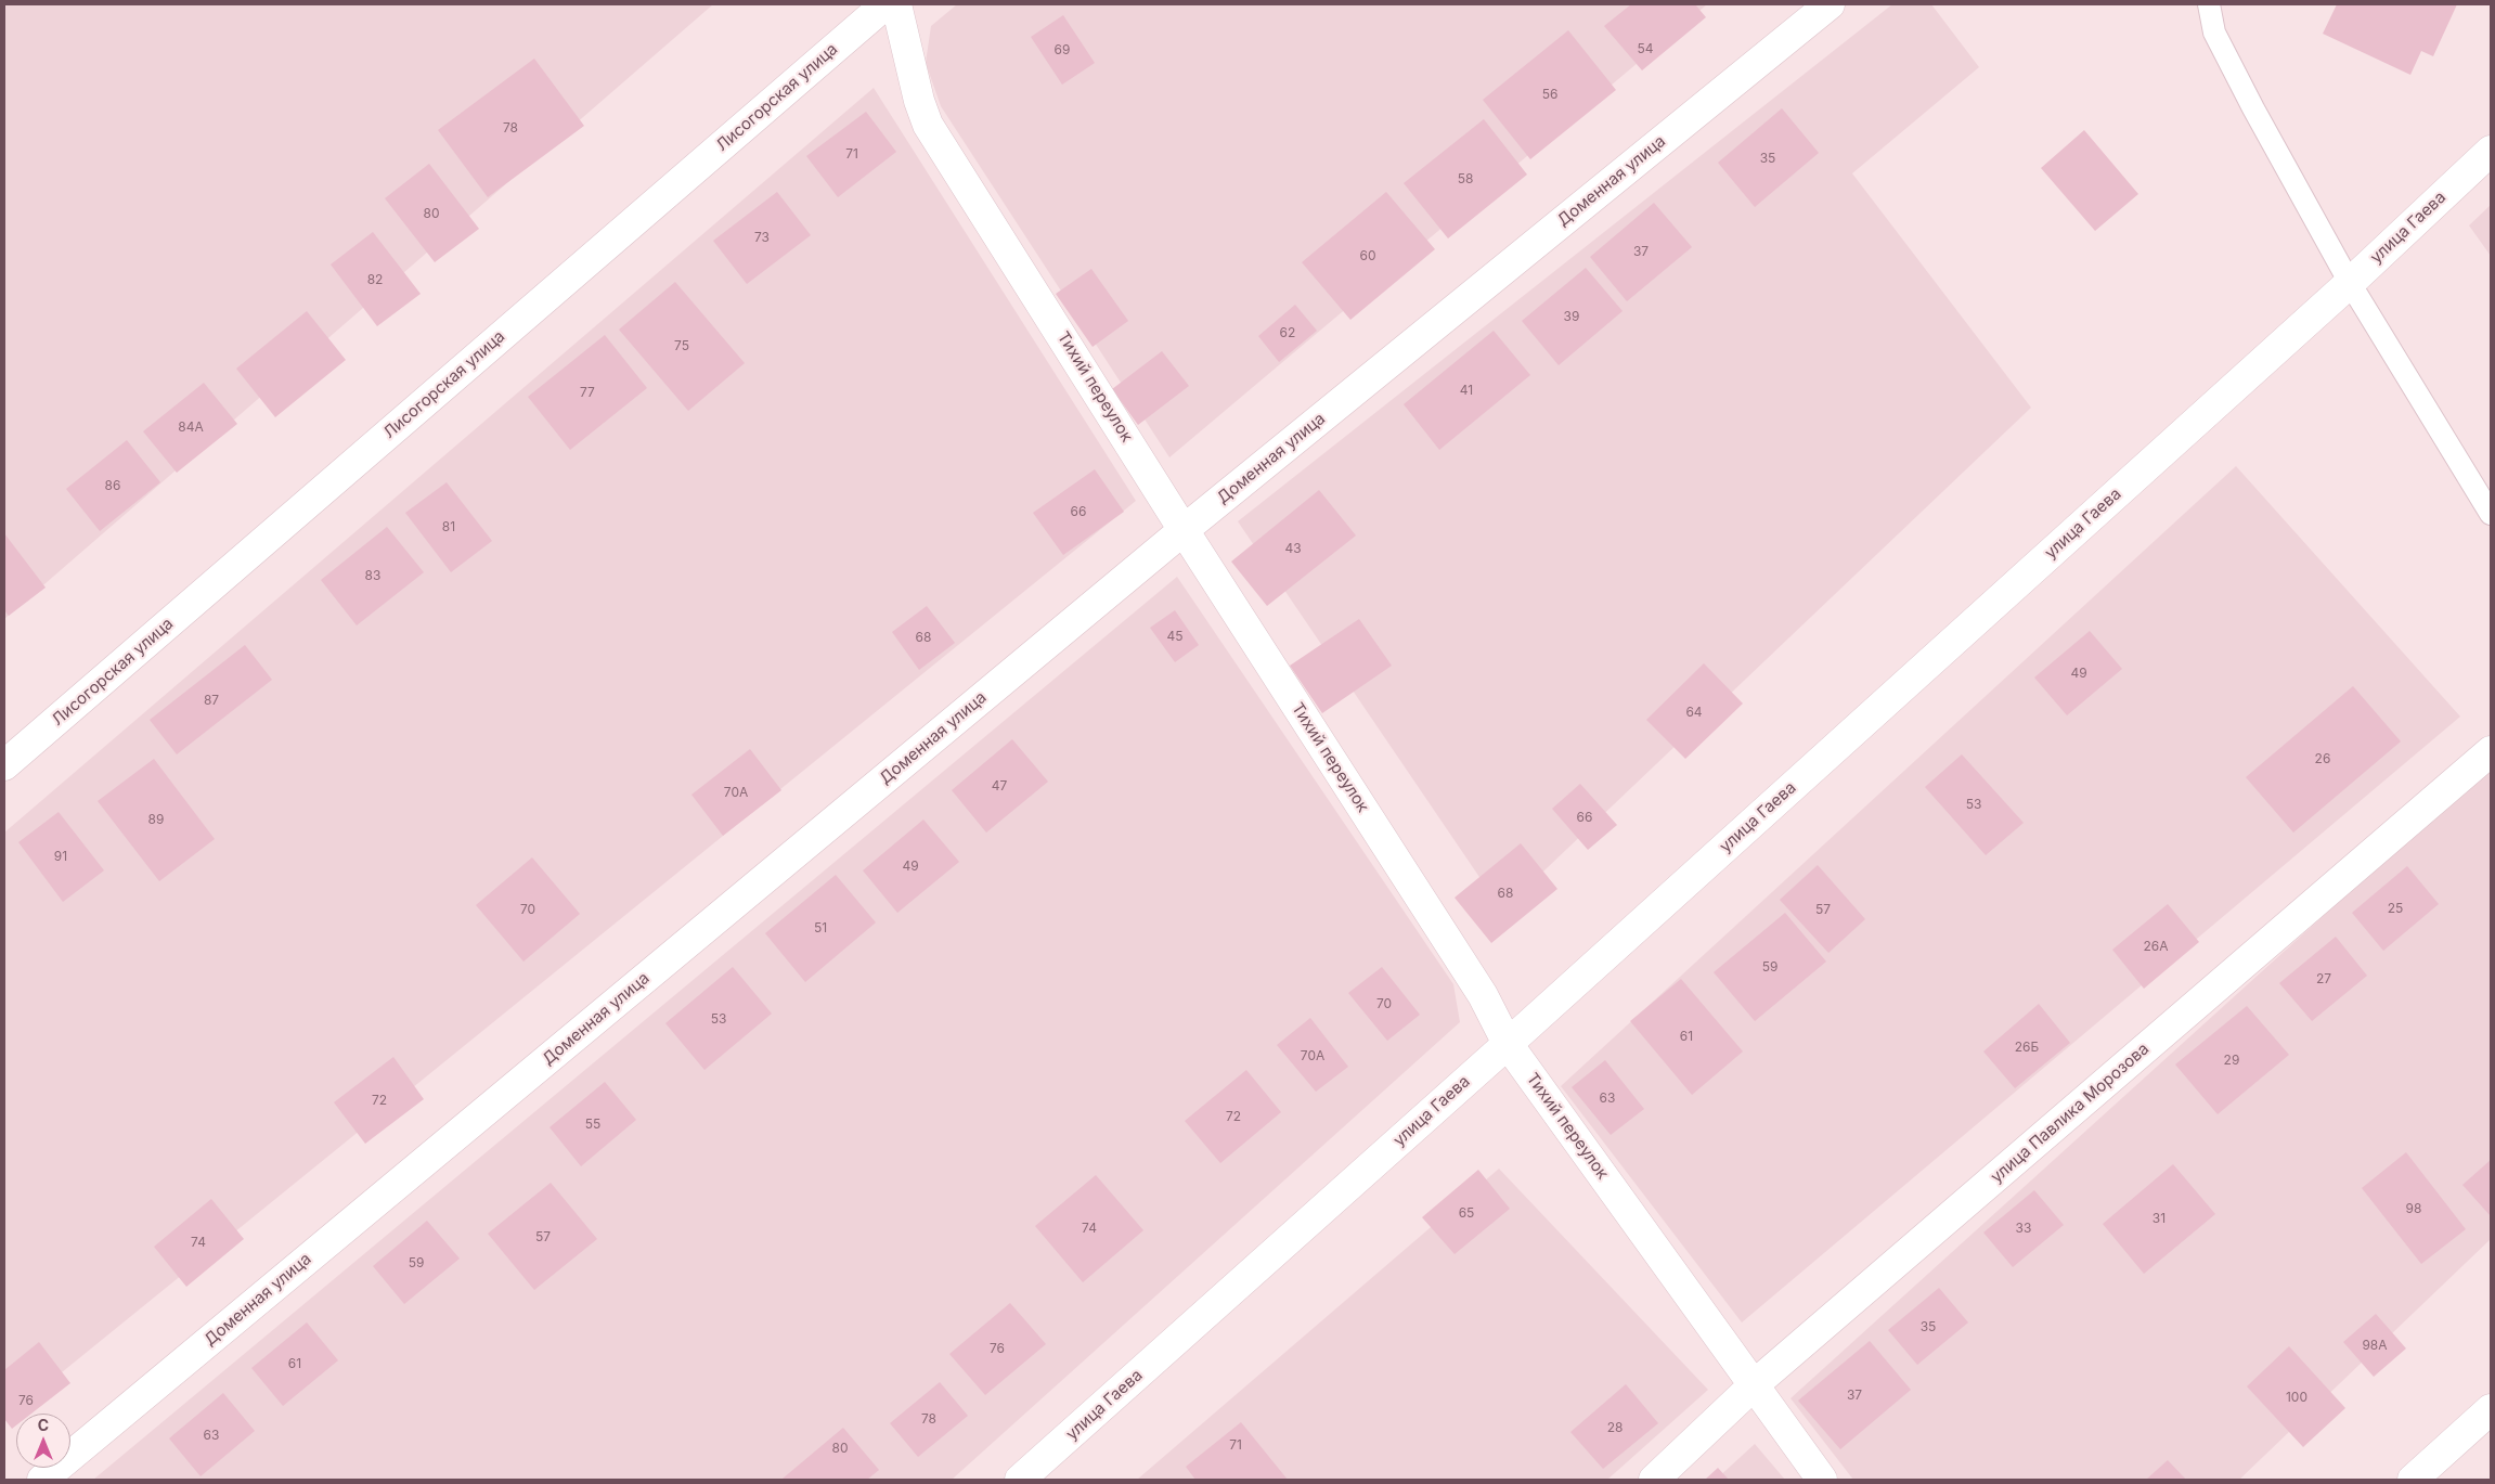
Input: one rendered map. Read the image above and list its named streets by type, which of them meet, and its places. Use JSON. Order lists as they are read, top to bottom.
{
  "streets": {
    "street": [
      "Лисогорская улица",
      "Доменная улица",
      "улица Гаева",
      "Тихий переулок",
      "улица Павлика Морозова"
    ]
  },
  "crossings": [
    ["Доменная улица", "Тихий переулок"],
    ["улица Гаева", "Тихий переулок"],
    ["Тихий переулок", "улица Павлика Морозова"]
  ],
  "house_numbers": [
    "54",
    "69",
    "56",
    "78",
    "71",
    "35",
    "58",
    "80",
    "73",
    "37",
    "60",
    "82",
    "39",
    "62",
    "75",
    "41",
    "77",
    "84А",
    "86",
    "66",
    "81",
    "43",
    "83",
    "45",
    "68",
    "49",
    "87",
    "64",
    "26",
    "47",
    "70А",
    "53",
    "66",
    "89",
    "91",
    "49",
    "68",
    "25",
    "70",
    "57",
    "51",
    "26А",
    "59",
    "27",
    "70",
    "53",
    "61",
    "26Б",
    "70А",
    "29",
    "63",
    "72",
    "72",
    "55",
    "98",
    "65",
    "31",
    "74",
    "33",
    "57",
    "74",
    "59",
    "35",
    "98А",
    "76",
    "61",
    "37",
    "100",
    "76",
    "78",
    "28",
    "63",
    "71",
    "80"
  ],
  "north": "top"
}
